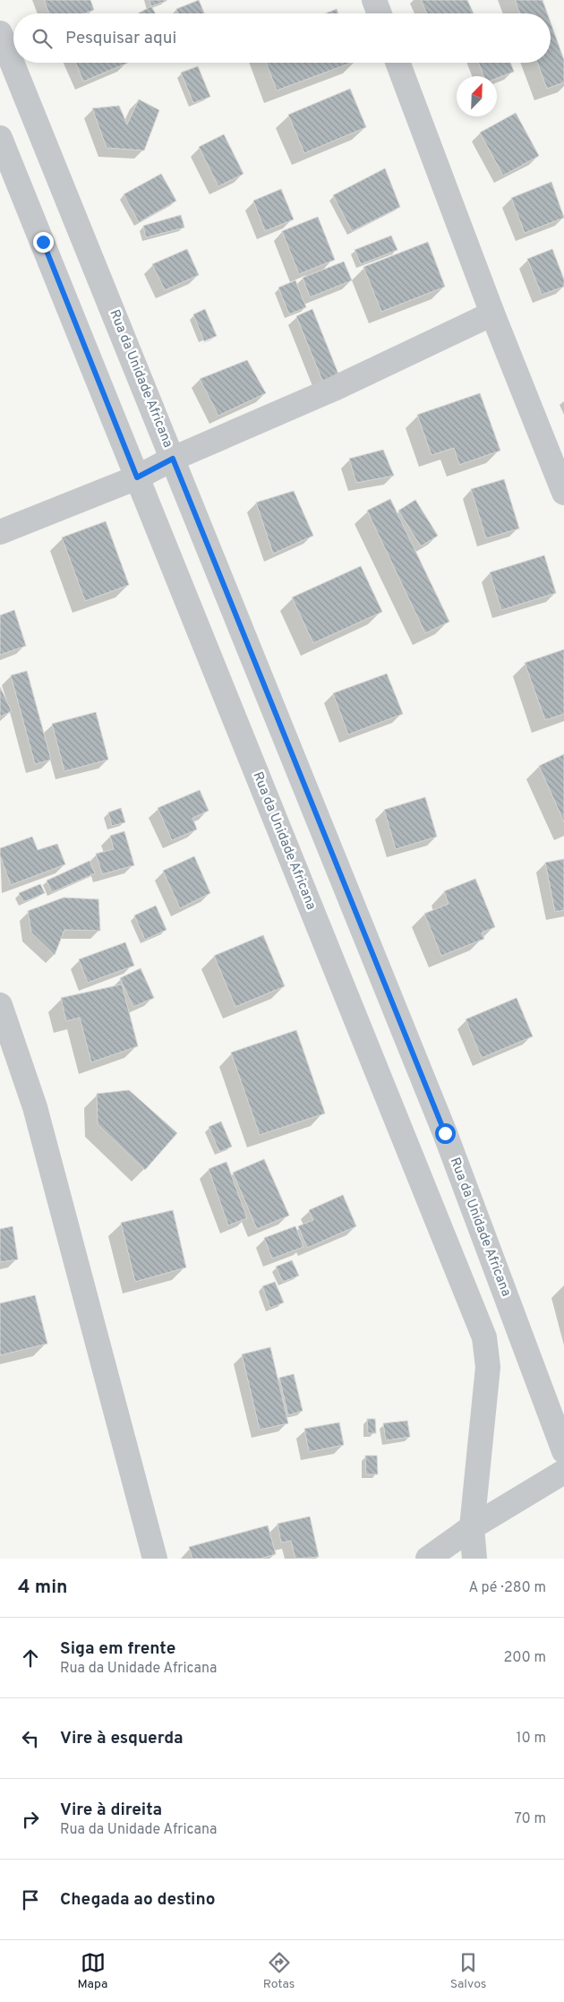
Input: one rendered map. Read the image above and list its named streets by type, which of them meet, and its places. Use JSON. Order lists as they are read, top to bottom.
{
  "streets": {
    "street": ["Rua da Unidade Africana"]
  },
  "north": "top right",
  "page": {
    "search": "Pesquisar aqui",
    "heading": ["4 min", "A pé · 280 m"],
    "list": [
      ["Siga em frente", "Rua da Unidade Africana", "200 m"],
      ["Vire à esquerda", "10 m"],
      ["Vire à direita", "Rua da Unidade Africana", "70 m"],
      "Chegada ao destino"
    ],
    "nav": ["Mapa", "Rotas", "Salvos"]
  }
}
